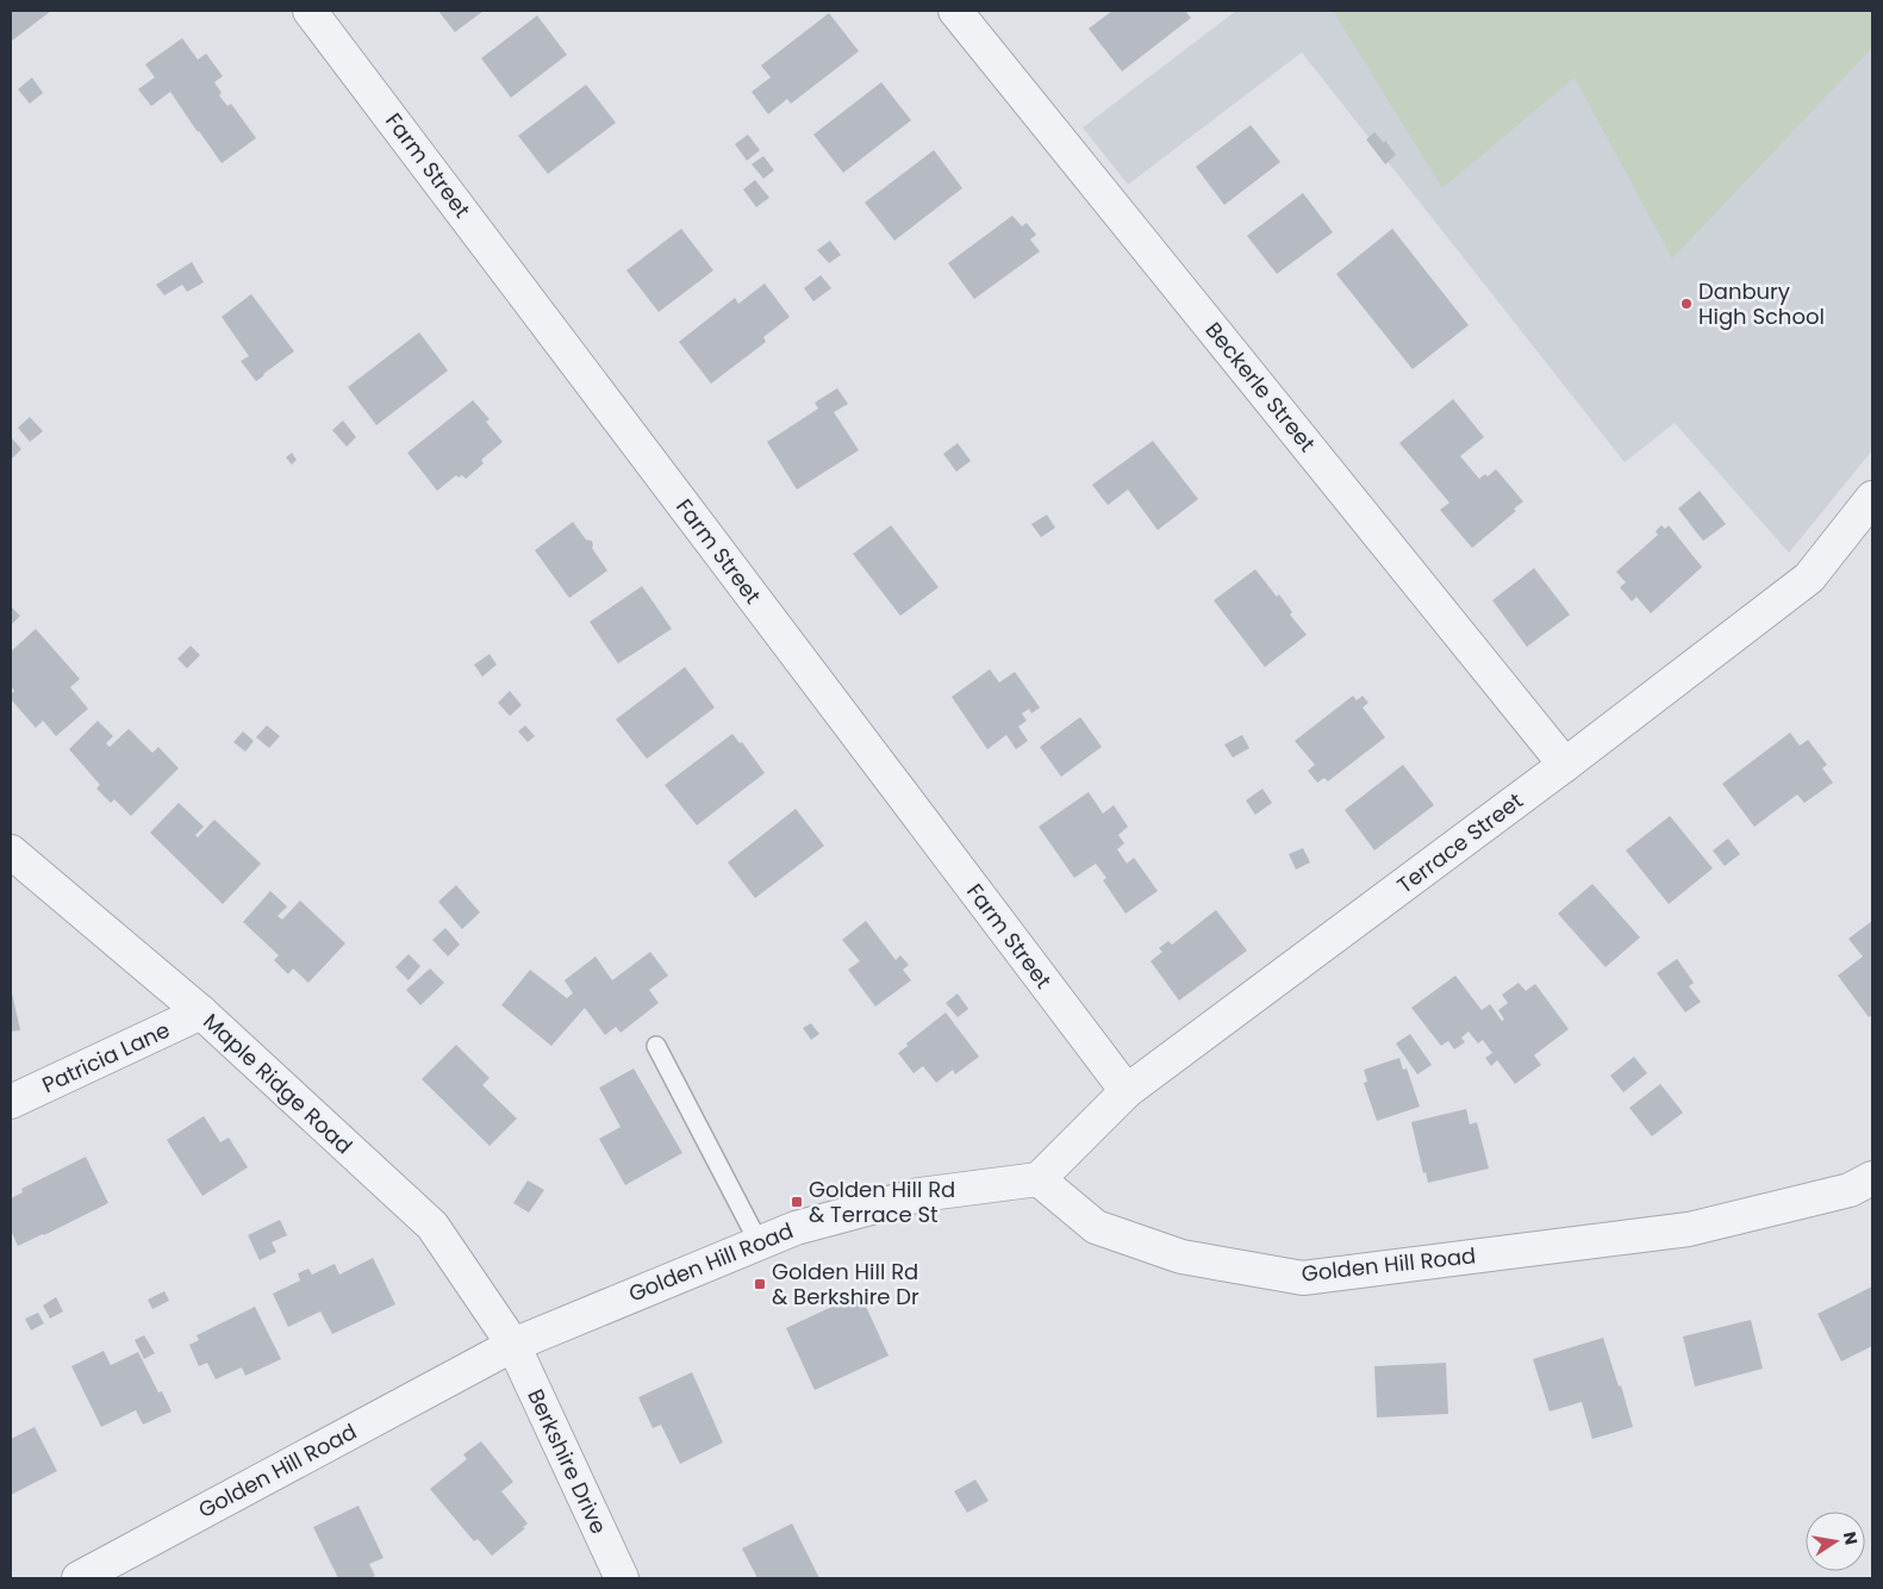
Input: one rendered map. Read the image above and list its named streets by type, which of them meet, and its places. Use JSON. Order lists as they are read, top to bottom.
{
  "streets": {
    "street": [
      "Farm Street",
      "Beckerle Street",
      "Terrace Street",
      "Patricia Lane",
      "Maple Ridge Road",
      "Golden Hill Road",
      "Berkshire Drive"
    ]
  },
  "crossings": [
    ["Farm Street", "Terrace Street"],
    ["Beckerle Street", "Terrace Street"],
    ["Terrace Street", "Golden Hill Road"],
    ["Patricia Lane", "Maple Ridge Road"],
    ["Maple Ridge Road", "Golden Hill Road"],
    ["Maple Ridge Road", "Berkshire Drive"],
    ["Golden Hill Road", "Berkshire Drive"]
  ],
  "places": {
    "other": ["Danbury High School"],
    "transit": ["Golden Hill Rd & Terrace St", "Golden Hill Rd & Berkshire Dr"]
  },
  "north": "right"
}
